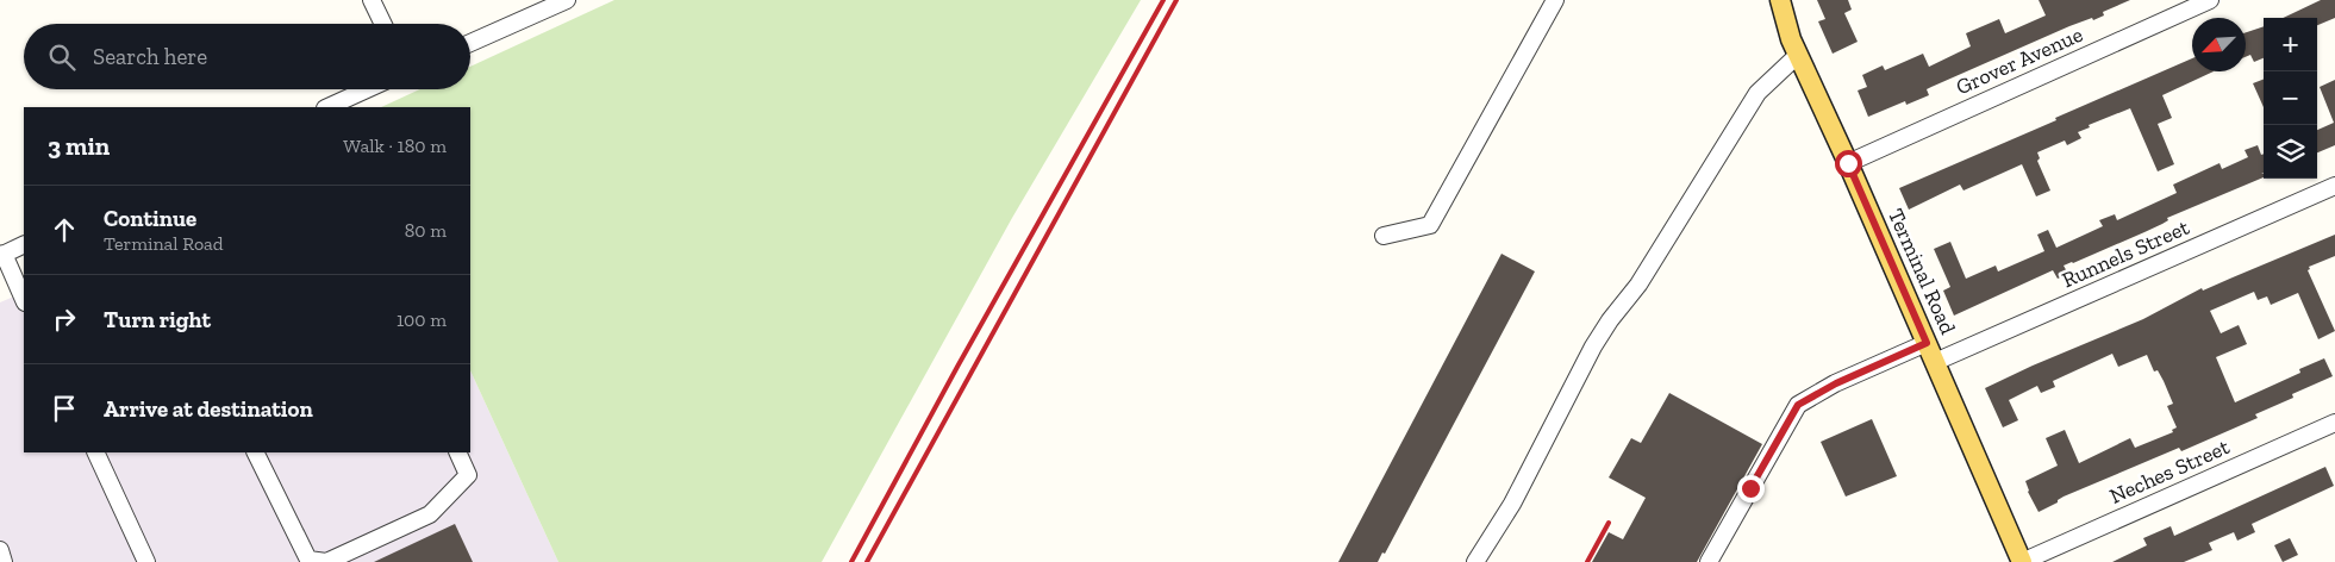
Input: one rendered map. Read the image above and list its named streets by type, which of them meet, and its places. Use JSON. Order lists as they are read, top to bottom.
{
  "streets": {
    "main road": ["Terminal Road"],
    "street": ["Grover Avenue", "Runnels Street", "Neches Street"]
  },
  "crossings": [
    ["Grover Avenue", "Terminal Road"],
    ["Runnels Street", "Terminal Road"],
    ["Terminal Road", "Neches Street"]
  ],
  "north": "bottom left",
  "page": {
    "map_buttons": ["+", "−"],
    "search": "Search here",
    "heading": ["3 min", "Walk · 180 m"],
    "list": [
      ["Continue", "Terminal Road", "80 m"],
      ["Turn right", "100 m"],
      "Arrive at destination"
    ]
  }
}
